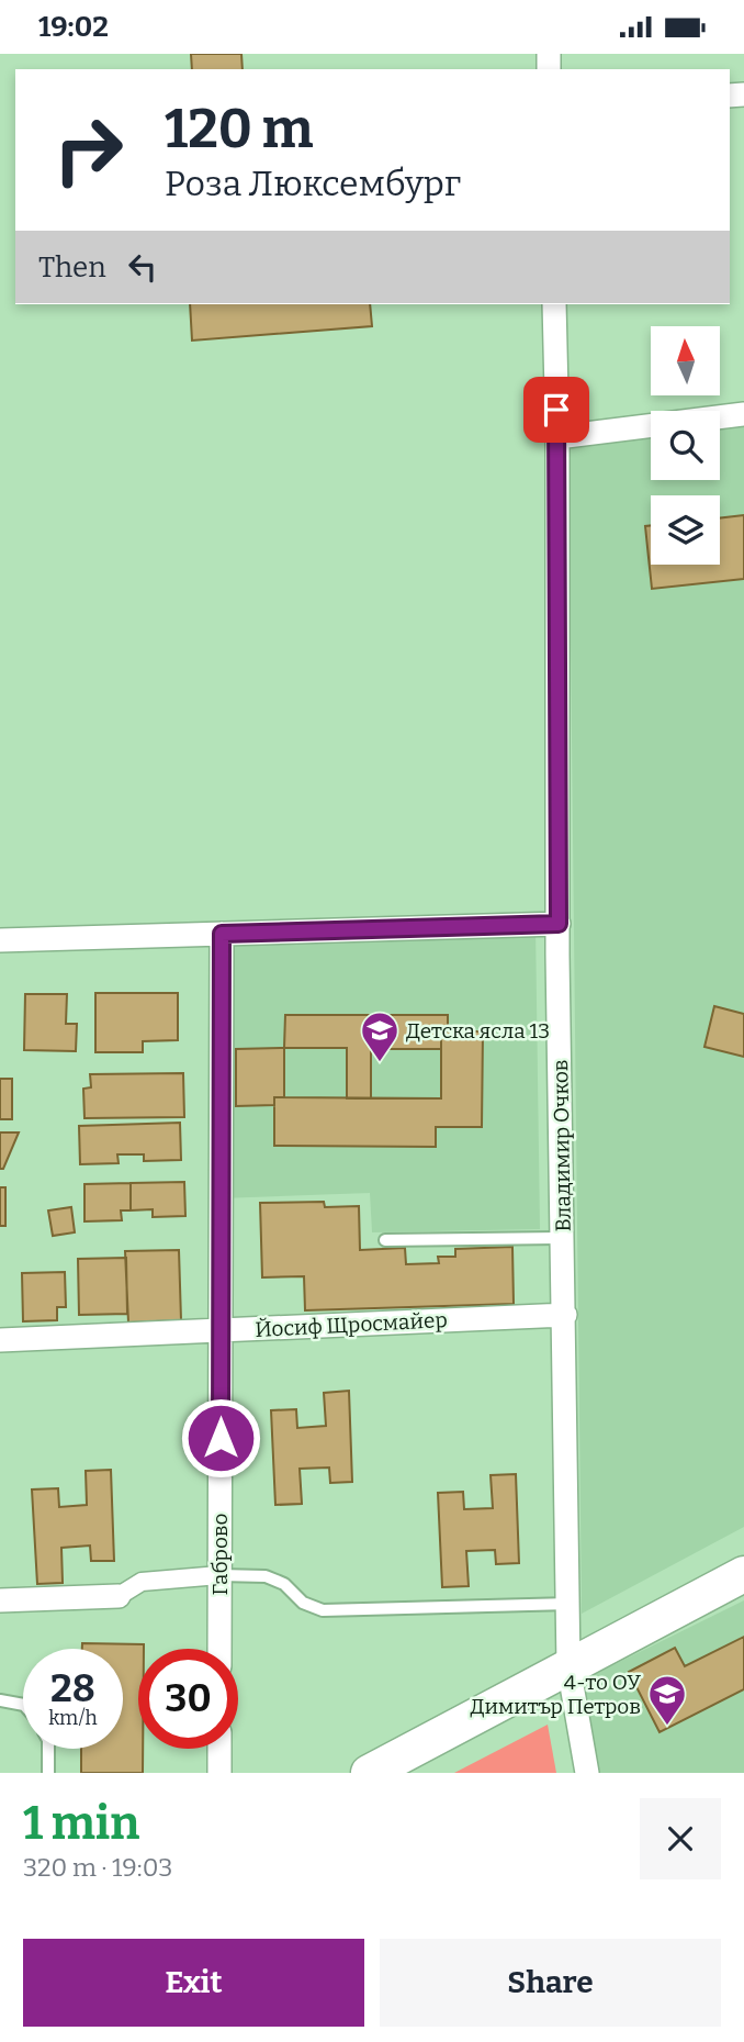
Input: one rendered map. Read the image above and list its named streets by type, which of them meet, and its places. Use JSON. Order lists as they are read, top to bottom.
{
  "streets": {
    "street": ["Владимир Очков", "Йосиф Щросмайер", "Габрово"]
  },
  "crossings": [
    ["Владимир Очков", "Йосиф Щросмайер"],
    ["Йосиф Щросмайер", "Габрово"]
  ],
  "places": {
    "school or university": ["Детска ясла 13", "4-то ОУ Димитър Петров"]
  },
  "north": "top",
  "page": {
    "status": "19:02",
    "turn": ["120 m", "Роза Люксембург"],
    "then": "Then",
    "speed": "28 km/h",
    "limit": "30",
    "heading": ["1 min", "320 m · 19:03"],
    "buttons": ["Exit", "Share"]
  }
}
